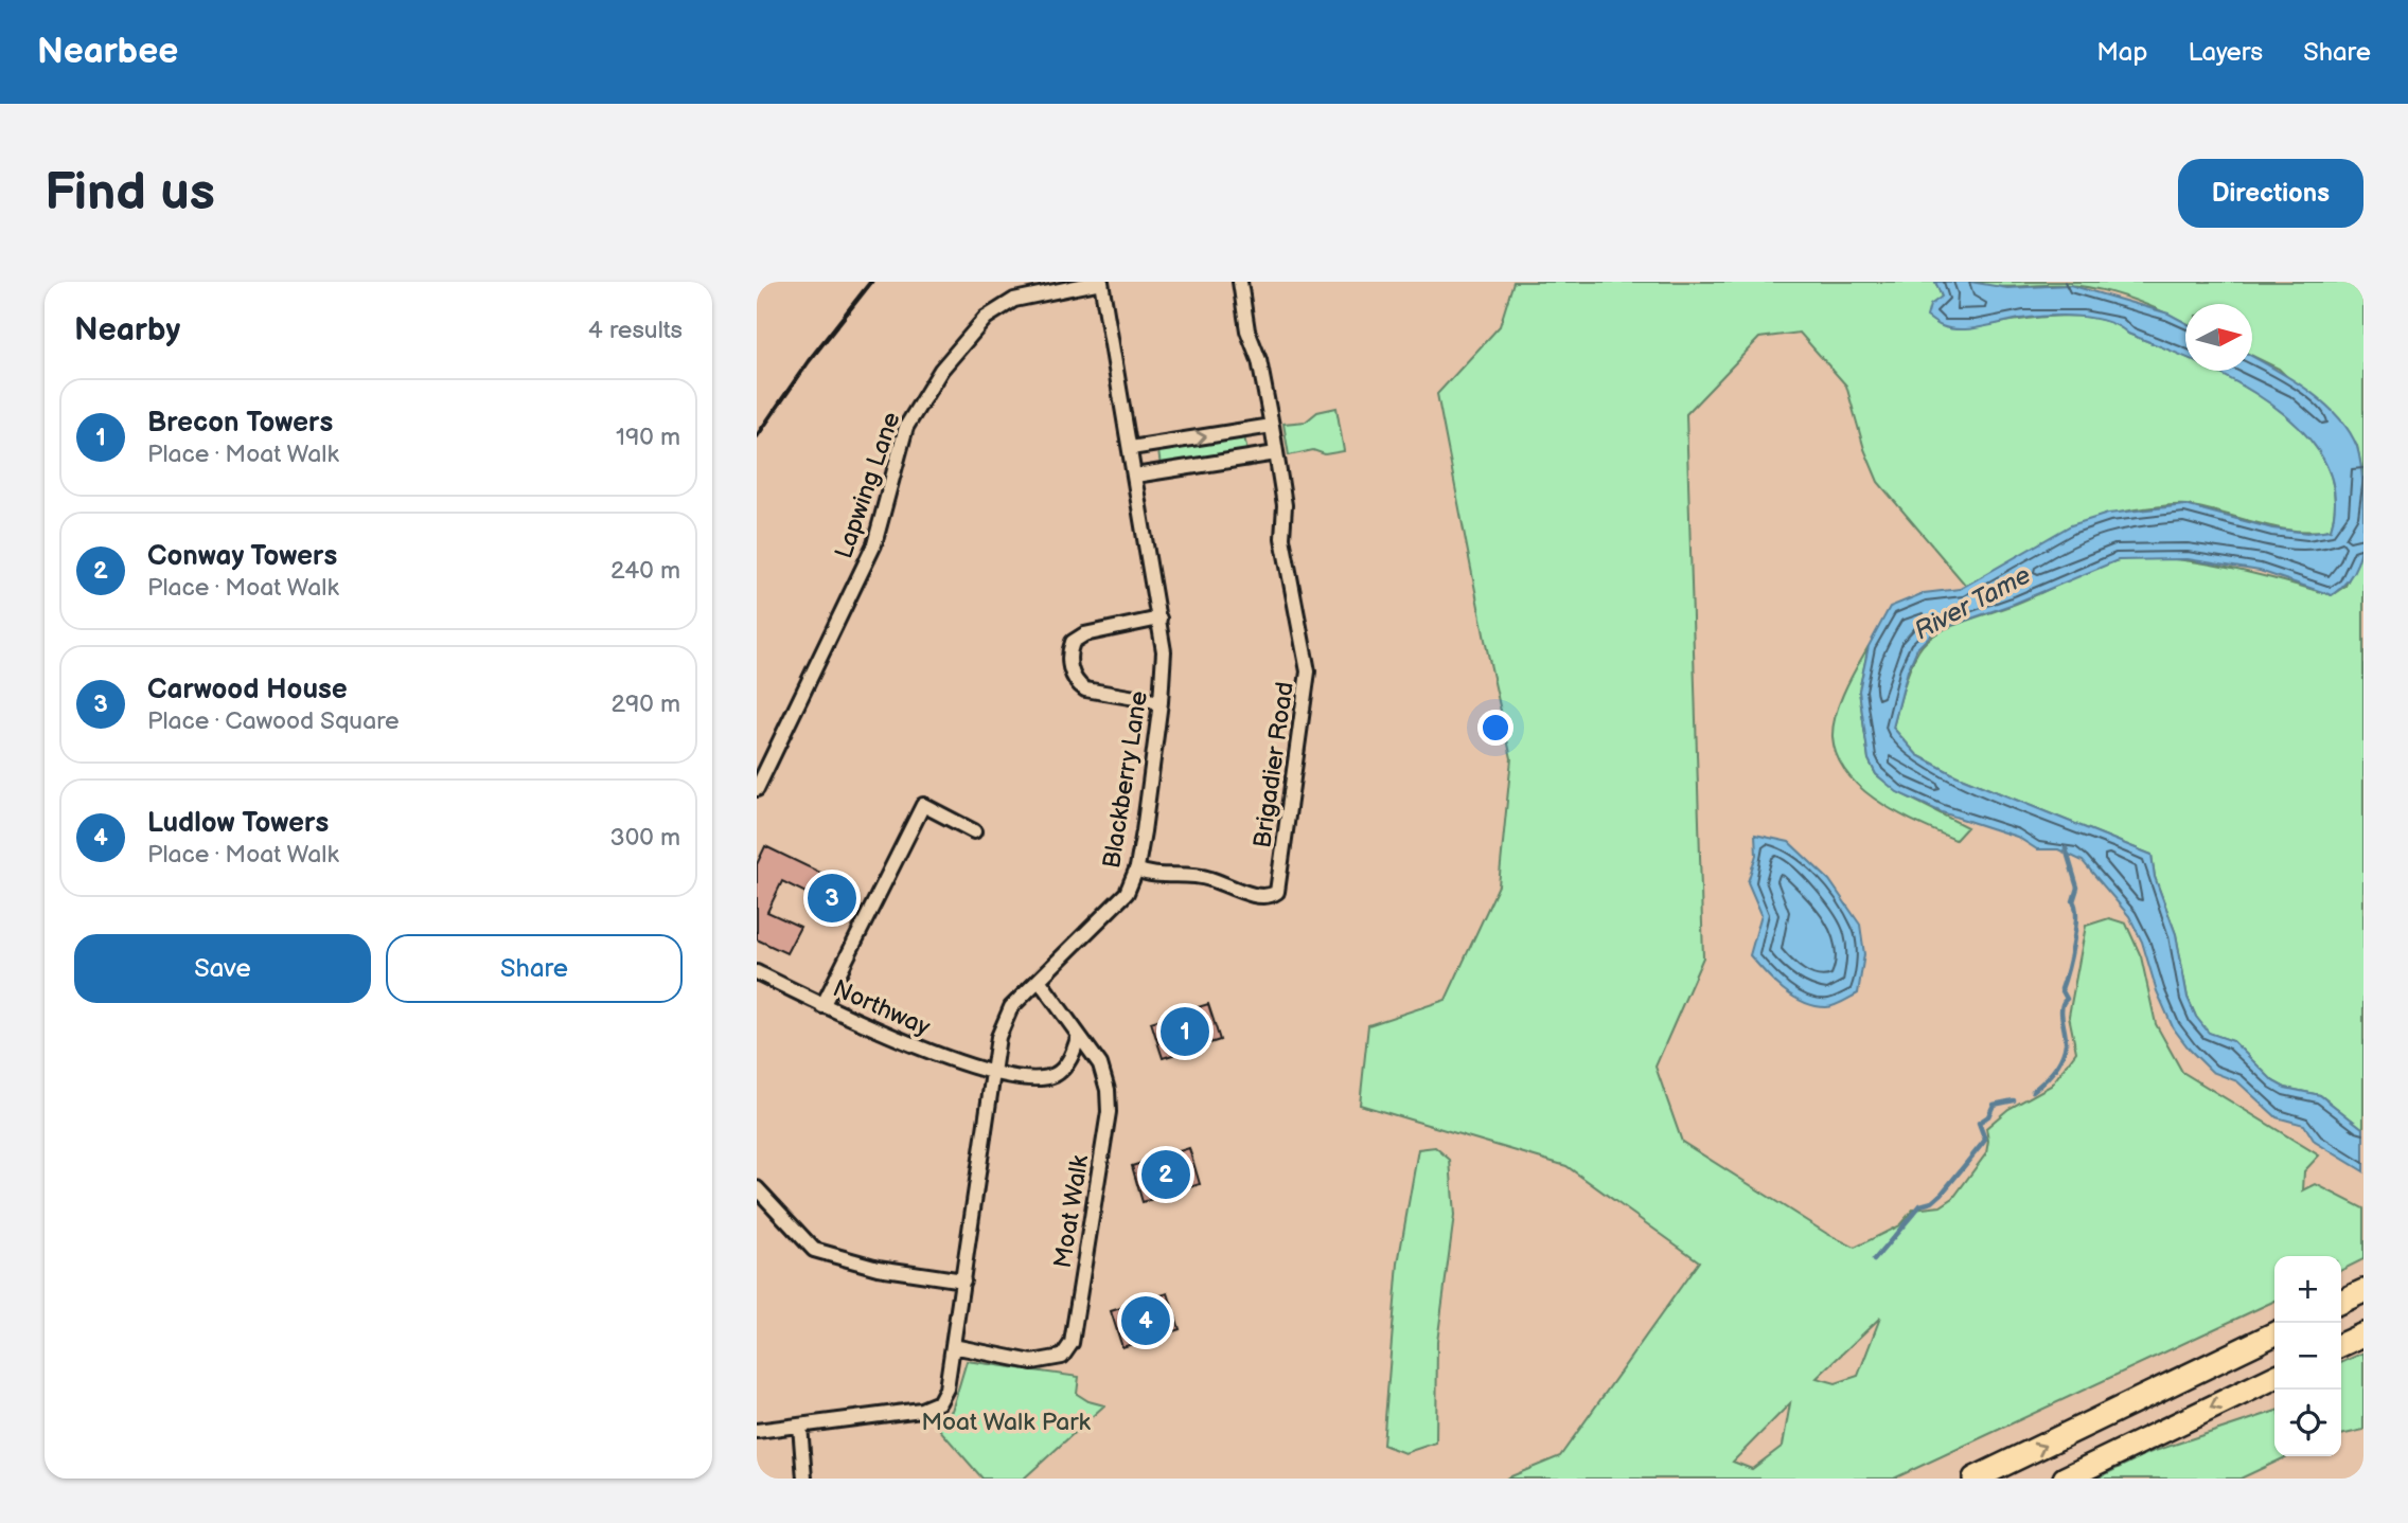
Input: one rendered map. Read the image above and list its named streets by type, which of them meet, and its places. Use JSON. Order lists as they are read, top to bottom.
{
  "streets": {
    "street": [
      "Lapwing Lane",
      "Brigadier Road",
      "Blackberry Lane",
      "Northway",
      "Moat Walk"
    ]
  },
  "crossings": [
    ["Lapwing Lane", "Blackberry Lane"],
    ["Brigadier Road", "Blackberry Lane"],
    ["Blackberry Lane", "Northway"],
    ["Blackberry Lane", "Moat Walk"],
    ["Northway", "Moat Walk"]
  ],
  "water": ["River Tame"],
  "parks": ["Moat Walk Park"],
  "north": "right",
  "page": {
    "header": "Nearbee",
    "nav": ["Map", "Layers", "Share"],
    "buttons": [
      "Directions",
      ["Save", "Share"]
    ],
    "title": "Find us",
    "heading": ["Nearby", "4 results"],
    "list": [
      {
        "mark": "1",
        "name": "Brecon Towers",
        "note": "Place · Moat Walk",
        "value": "190 m"
      },
      {
        "mark": "2",
        "name": "Conway Towers",
        "note": "Place · Moat Walk",
        "value": "240 m"
      },
      {
        "mark": "3",
        "name": "Carwood House",
        "note": "Place · Cawood Square",
        "value": "290 m"
      },
      {
        "mark": "4",
        "name": "Ludlow Towers",
        "note": "Place · Moat Walk",
        "value": "300 m"
      }
    ],
    "pins": [
      "3",
      "1",
      "2",
      "4"
    ],
    "map_buttons": ["+", "−"]
  }
}
